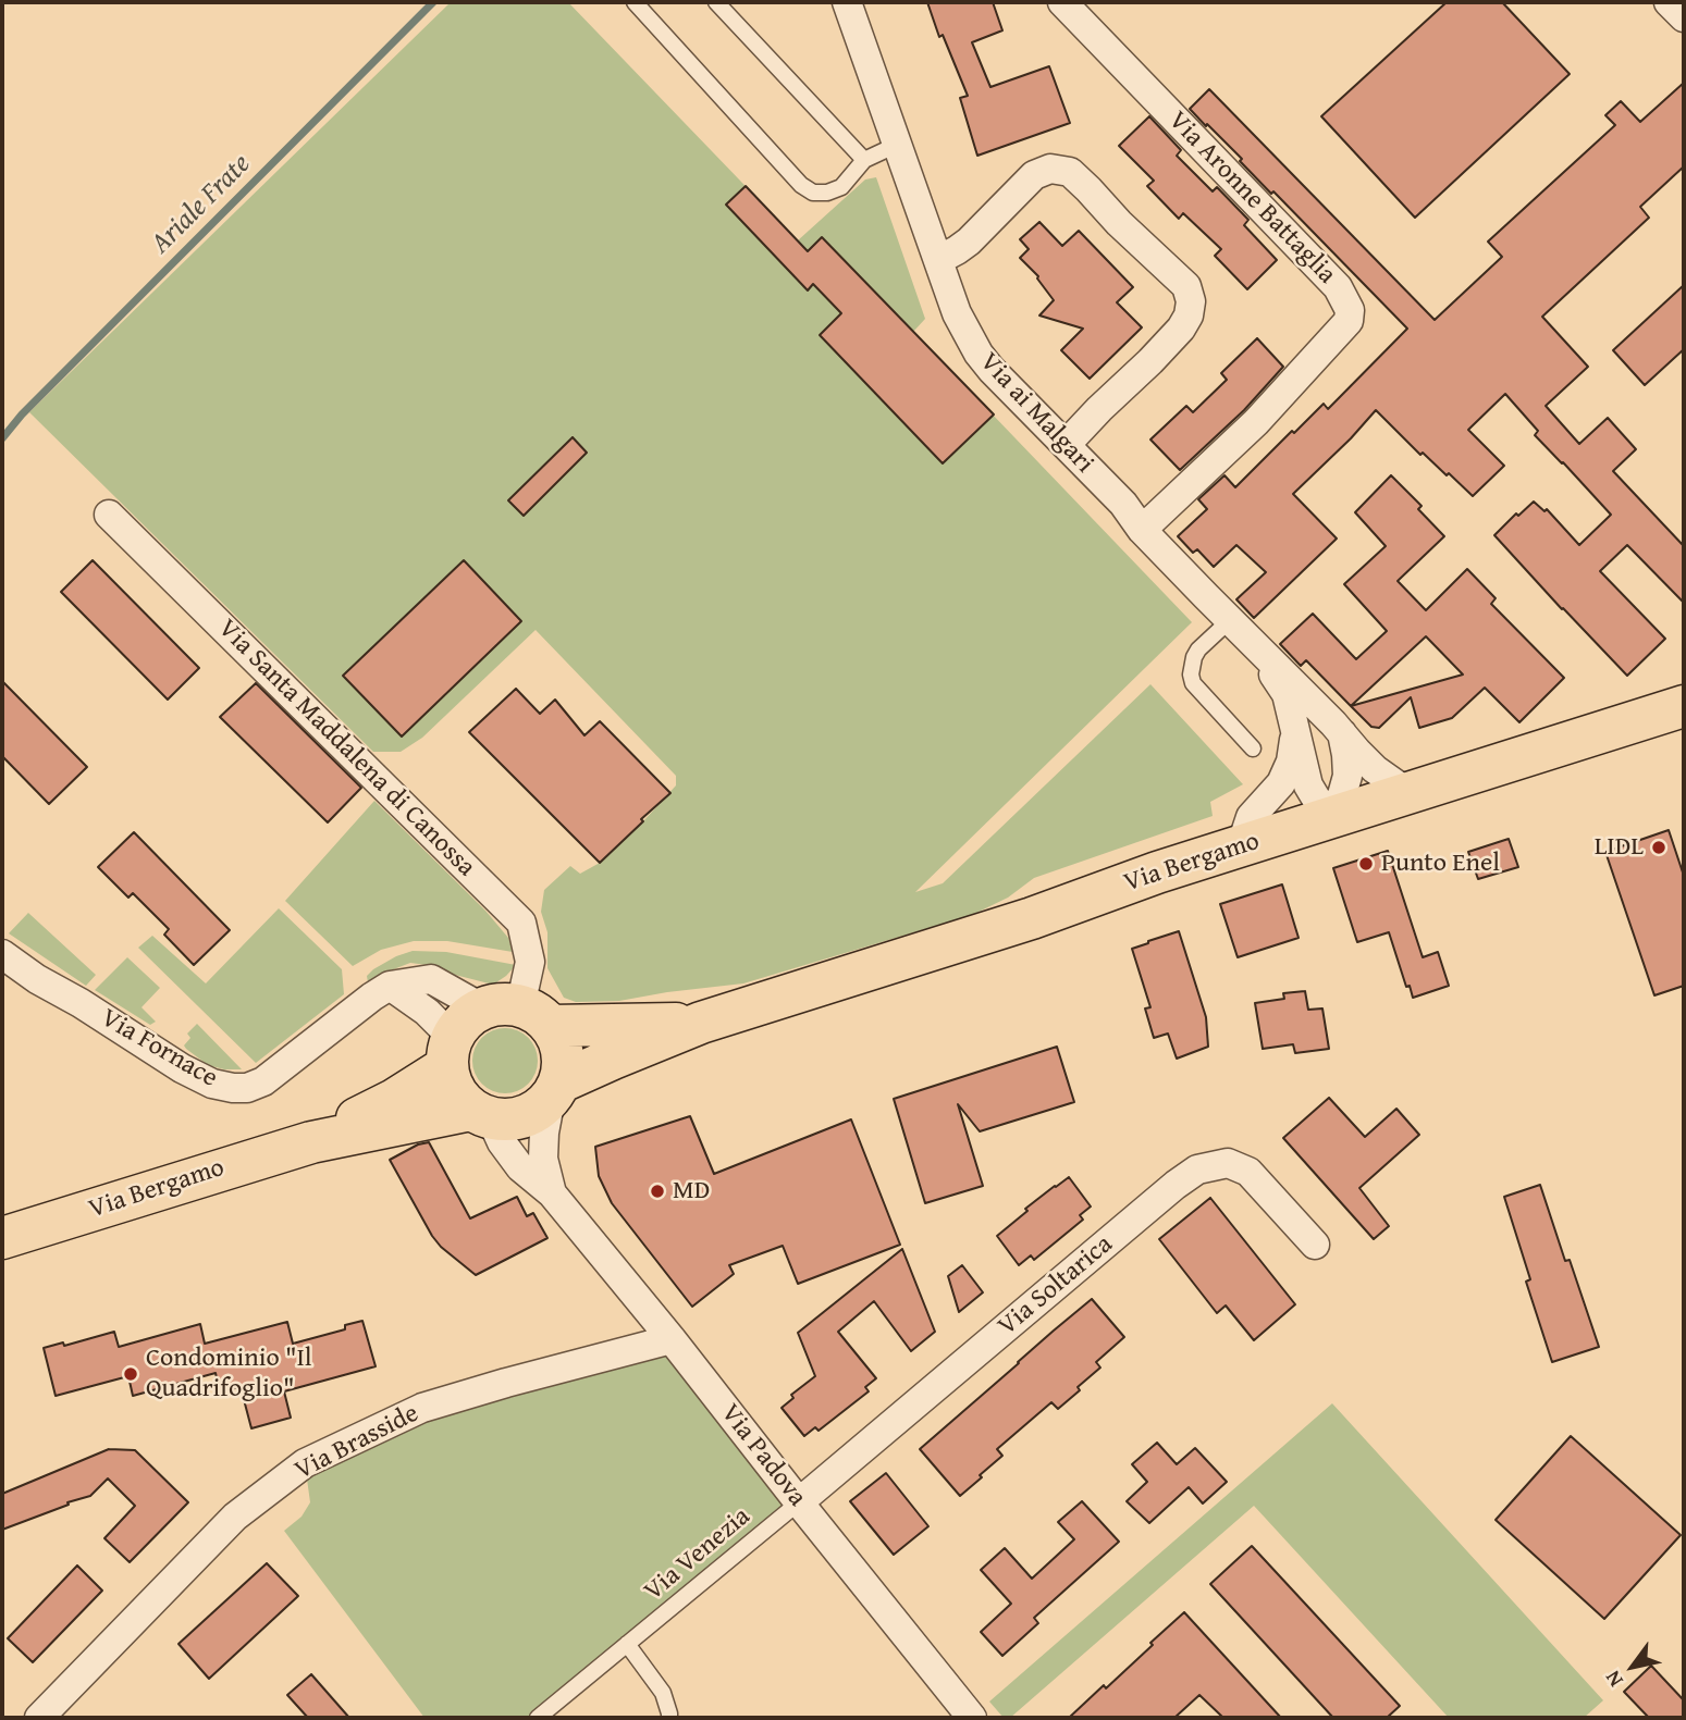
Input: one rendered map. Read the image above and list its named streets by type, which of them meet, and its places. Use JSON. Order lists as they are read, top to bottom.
{
  "streets": {
    "main road": ["Via Bergamo"],
    "street": [
      "Via Aronne Battaglia",
      "Via ai Malgari",
      "Via Santa Maddalena di Canossa",
      "Via Fornace",
      "Via Soltarica",
      "Via Brasside",
      "Via Padova"
    ],
    "lane": ["Via Venezia"]
  },
  "crossings": [
    ["Via Aronne Battaglia", "Via ai Malgari"],
    ["Via ai Malgari", "Via Bergamo"],
    ["Via Santa Maddalena di Canossa", "Via Bergamo"],
    ["Via Santa Maddalena di Canossa", "Via Fornace"],
    ["Via Santa Maddalena di Canossa", "Via Padova"],
    ["Via Bergamo", "Via Fornace"],
    ["Via Bergamo", "Via Padova"],
    ["Via Fornace", "Via Padova"],
    ["Via Soltarica", "Via Padova"],
    ["Via Soltarica", "Via Venezia"],
    ["Via Brasside", "Via Padova"],
    ["Via Padova", "Via Venezia"]
  ],
  "water": ["Ariale Frate"],
  "places": [
    "LIDL",
    "Punto Enel",
    "MD",
    "Condominio \"Il Quadrifoglio\""
  ],
  "north": "bottom left"
}
